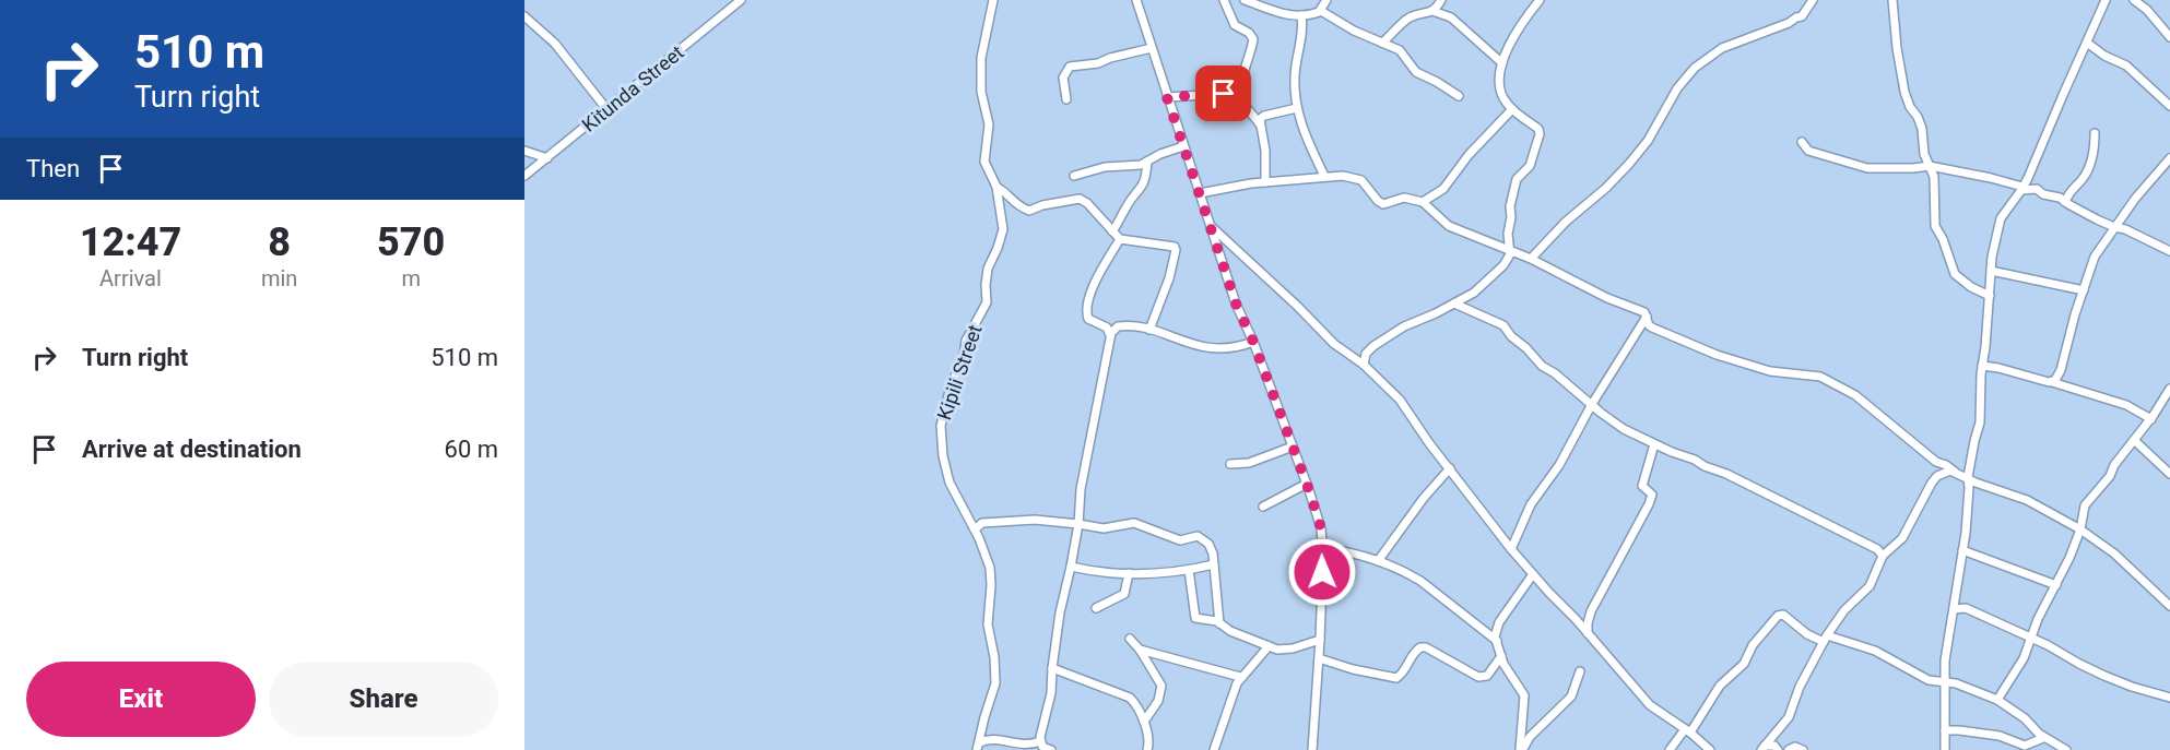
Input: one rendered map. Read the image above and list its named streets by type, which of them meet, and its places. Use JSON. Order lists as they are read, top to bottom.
{
  "streets": {
    "street": ["Kitunda Street", "Kipili Street"]
  },
  "page": {
    "turn": ["510 m", "Turn right"],
    "then": "Then",
    "eta": [
      "12:47",
      "Arrival",
      "8",
      "min",
      "570",
      "m"
    ],
    "list": [
      {
        "name": "Turn right",
        "value": "510 m"
      },
      {
        "name": "Arrive at destination",
        "value": "60 m"
      }
    ],
    "buttons": ["Exit", "Share"]
  }
}
